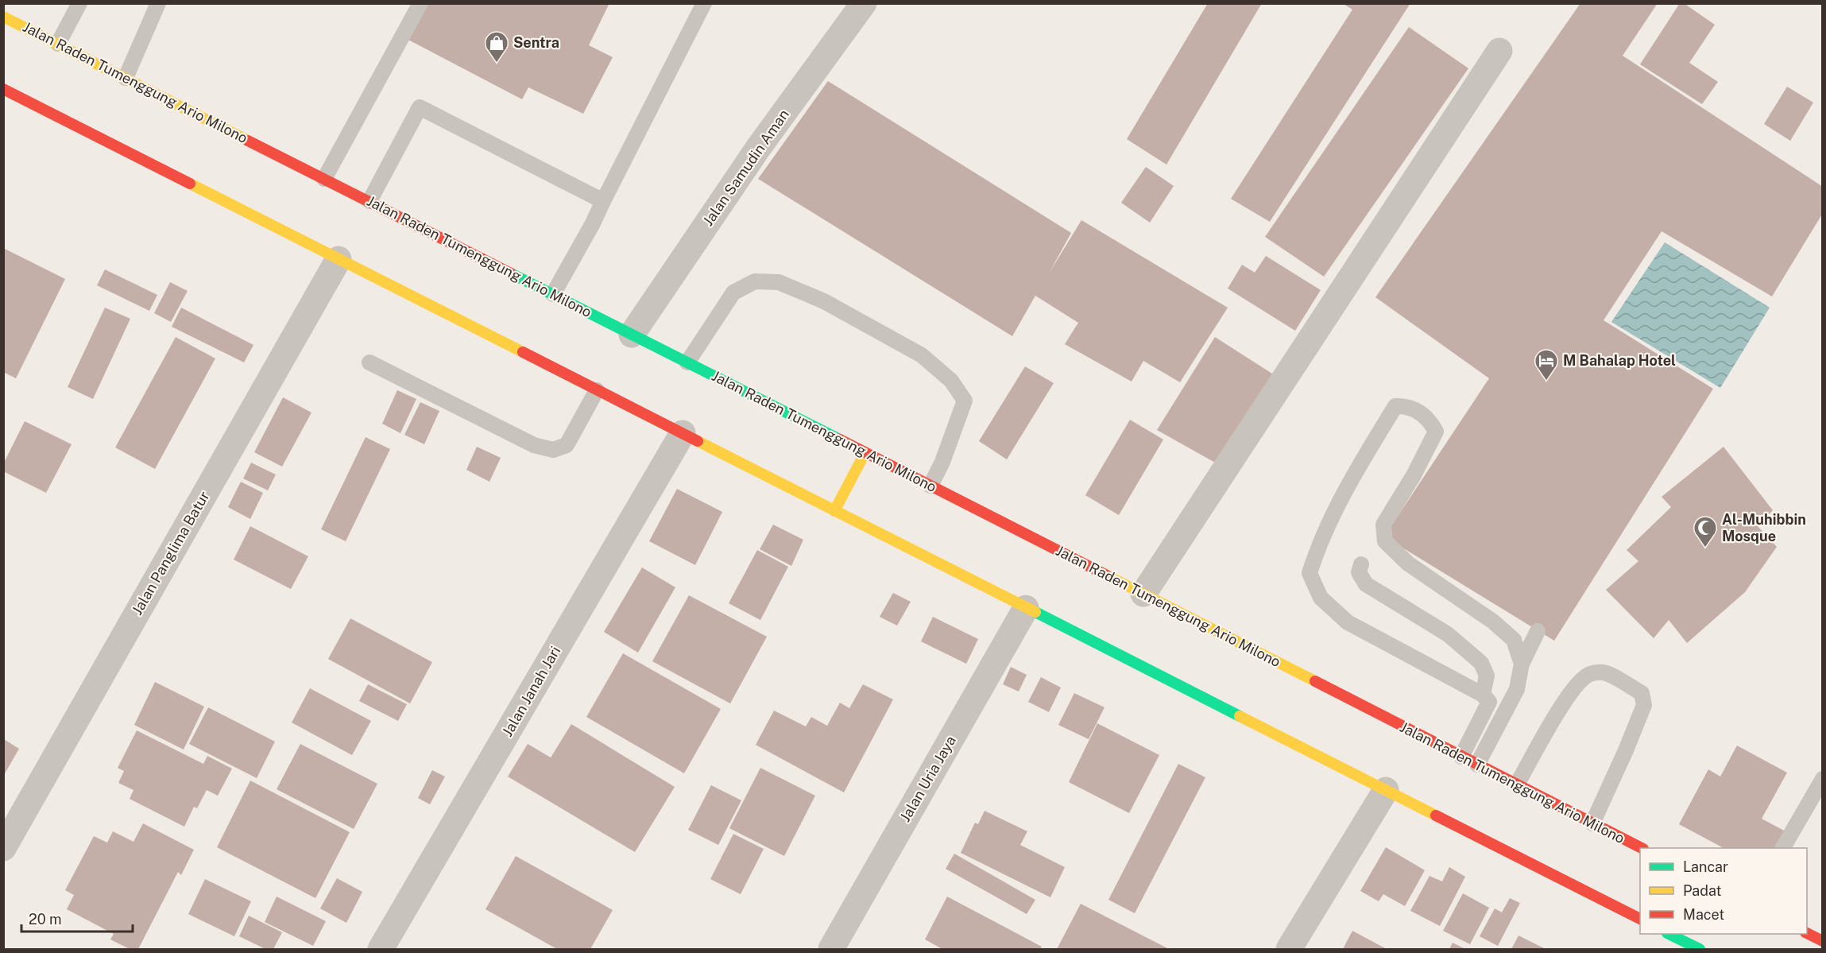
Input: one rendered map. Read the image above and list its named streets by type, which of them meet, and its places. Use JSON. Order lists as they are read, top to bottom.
{
  "streets": {
    "highway": ["Jalan Raden Tumenggung Ario Milono"],
    "street": [
      "Jalan Samudin Aman",
      "Jalan Panglima Batur",
      "Jalan Janah Jari",
      "Jalan Uria Jaya"
    ]
  },
  "crossings": [
    ["Jalan Raden Tumenggung Ario Milono", "Jalan Samudin Aman"]
  ],
  "places": {
    "shop": ["Sentra"],
    "hotel": ["M Bahalap Hotel"],
    "mosque": ["Al-Muhibbin Mosque"]
  },
  "legend": ["Lancar", "Padat", "Macet"],
  "scale_bar": "20 m"
}
